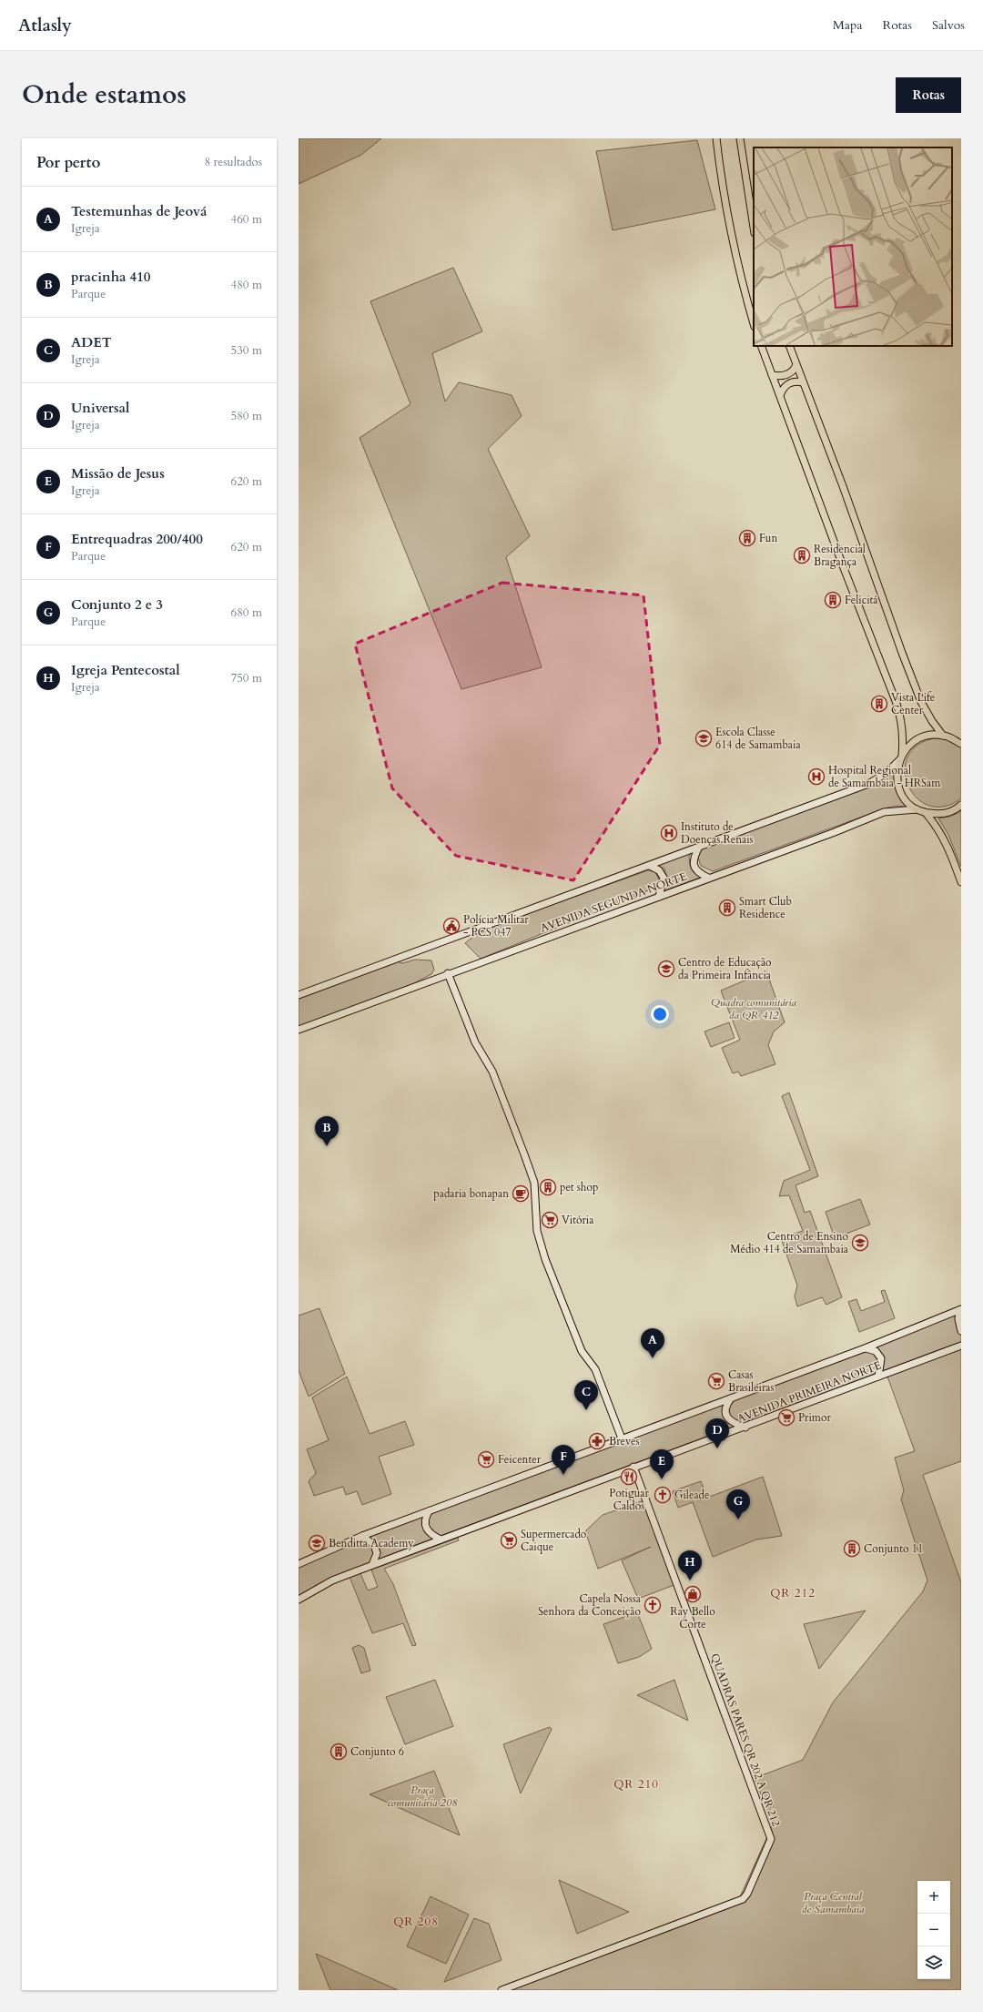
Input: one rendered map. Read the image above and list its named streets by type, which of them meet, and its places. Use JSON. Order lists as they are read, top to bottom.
{
  "streets": {
    "main road": ["AVENIDA SEGUNDA NORTE", "AVENIDA PRIMEIRA NORTE", "QUADRAS PARES QR 202 A QR 212"]
  },
  "crossings": [
    ["AVENIDA PRIMEIRA NORTE", "QUADRAS PARES QR 202 A QR 212"]
  ],
  "districts": ["QR 212", "QR 210", "QR 208"],
  "parks": ["Quadra comunitária da QR 412", "Praça comunitária 208", "Praça Central de Samambaia"],
  "places": {
    "building": [
      "Fun",
      "Residencial Bragança",
      "Felicitá",
      "Vista Life Center",
      "Smart Club Residence",
      "pet shop",
      "Conjunto 11",
      "Conjunto 6"
    ],
    "school or university": [
      "Escola Classe 614 de Samambaia",
      "Centro de Educação da Primeira Infância",
      "Centro de Ensino Médio 414 de Samambaia",
      "Benditta Academy"
    ],
    "hospital": ["Hospital Regional de Samambaia - HRSam", "Instituto de Doenças Renais"],
    "public building": ["Polícia Militar - PCS 047"],
    "cafe": ["padaria bonapan"],
    "supermarket": [
      "Vitória",
      "Casas Brasileiras",
      "Primor",
      "Feicenter",
      "Supermercado Caique"
    ],
    "pharmacy": ["Breves"],
    "restaurant": ["Potiguar Caldos"],
    "church": ["Gileade", "Capela Nossa Senhora da Conceição"],
    "shop": ["Ray Bello Corte"]
  },
  "page": {
    "header": "Atlasly",
    "nav": ["Mapa", "Rotas", "Salvos"],
    "title": "Onde estamos",
    "buttons": "Rotas",
    "heading": ["Por perto", "8 resultados"],
    "list": [
      {
        "mark": "A",
        "name": "Testemunhas de Jeová",
        "note": "Igreja",
        "value": "460 m"
      },
      {
        "mark": "B",
        "name": "pracinha 410",
        "note": "Parque",
        "value": "480 m"
      },
      {
        "mark": "C",
        "name": "ADET",
        "note": "Igreja",
        "value": "530 m"
      },
      {
        "mark": "D",
        "name": "Universal",
        "note": "Igreja",
        "value": "580 m"
      },
      {
        "mark": "E",
        "name": "Missão de Jesus",
        "note": "Igreja",
        "value": "620 m"
      },
      {
        "mark": "F",
        "name": "Entrequadras 200/400",
        "note": "Parque",
        "value": "620 m"
      },
      {
        "mark": "G",
        "name": "Conjunto 2 e 3",
        "note": "Parque",
        "value": "680 m"
      },
      {
        "mark": "H",
        "name": "Igreja Pentecostal",
        "note": "Igreja",
        "value": "750 m"
      }
    ],
    "pins": [
      "B",
      "A",
      "C",
      "D",
      "F",
      "E",
      "G",
      "H"
    ],
    "map_buttons": ["+", "−"]
  }
}
